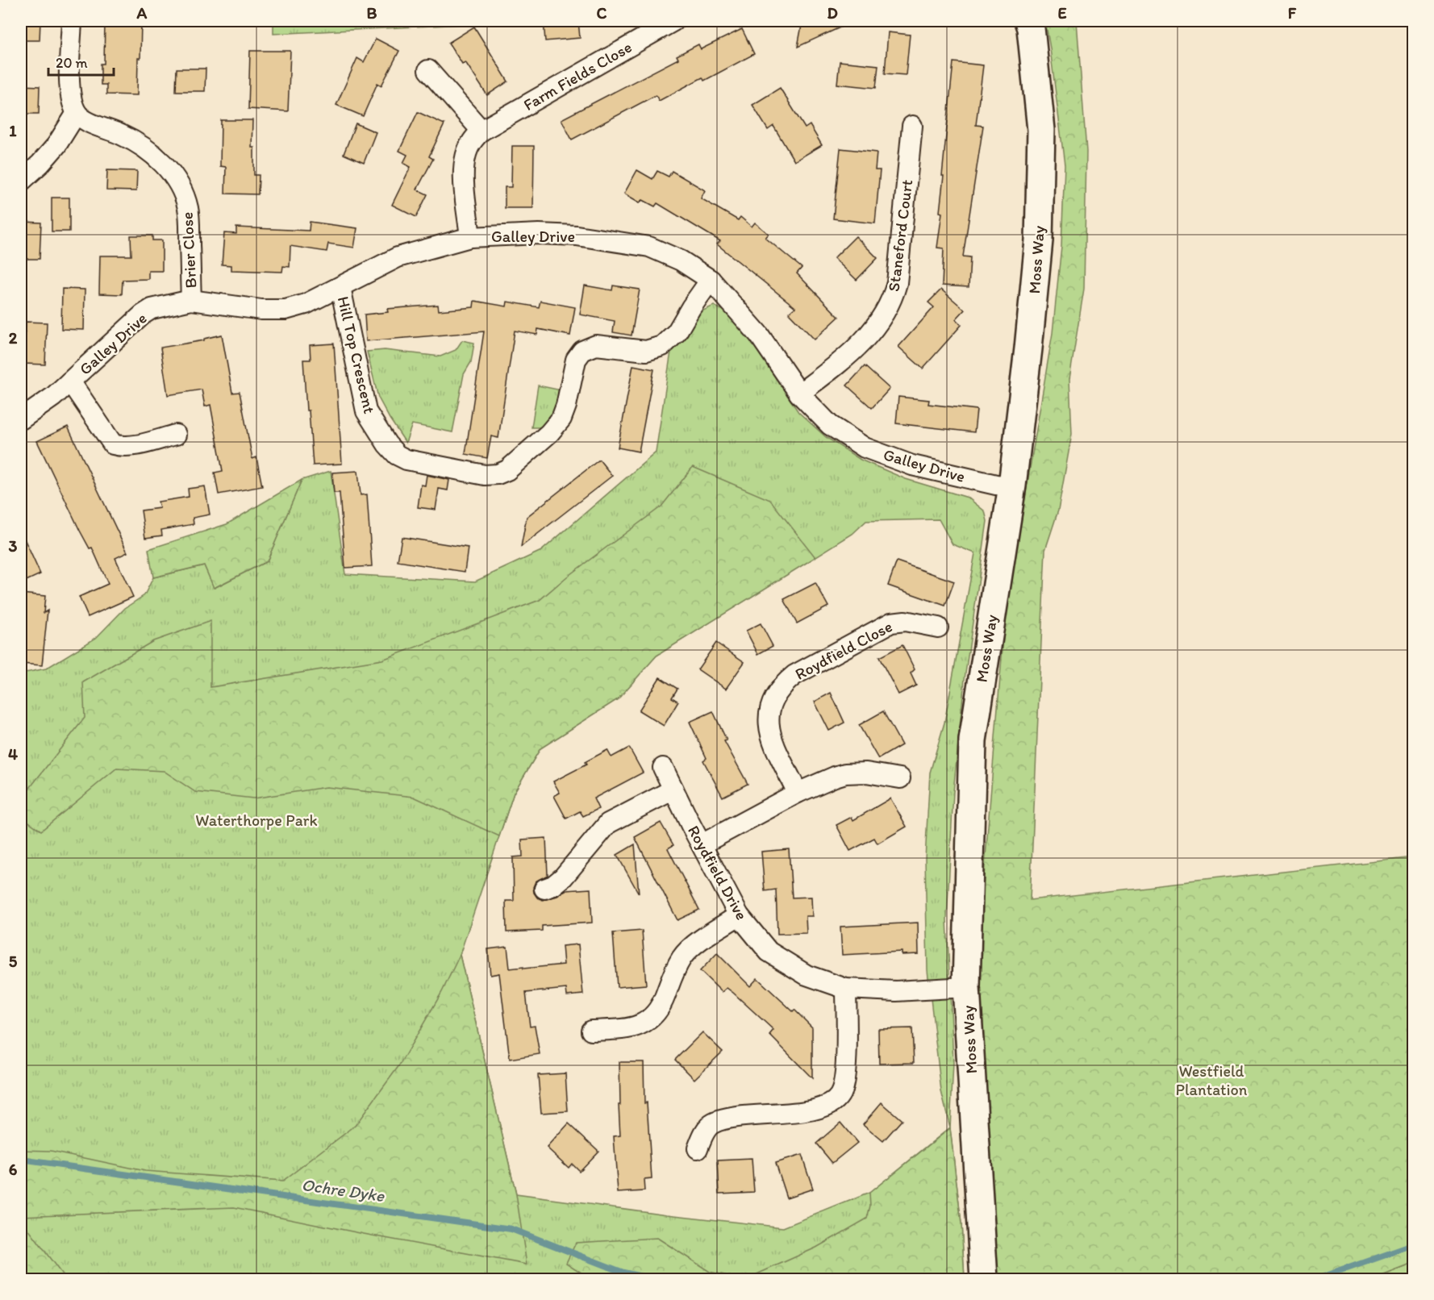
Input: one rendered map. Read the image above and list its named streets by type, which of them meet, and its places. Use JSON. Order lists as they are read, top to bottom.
{
  "streets": {
    "street": [
      "Farm Fields Close",
      "Staneford Court",
      "Galley Drive",
      "Brier Close",
      "Moss Way",
      "Hill Top Crescent",
      "Roydfield Close",
      "Roydfield Drive"
    ]
  },
  "crossings": [
    ["Farm Fields Close", "Galley Drive"],
    ["Staneford Court", "Galley Drive"],
    ["Galley Drive", "Brier Close"],
    ["Galley Drive", "Moss Way"],
    ["Galley Drive", "Hill Top Crescent"],
    ["Moss Way", "Roydfield Drive"]
  ],
  "water": ["Ochre Dyke"],
  "parks": ["Waterthorpe Park", "Westfield Plantation"],
  "scale_bar": "20 m",
  "grid": {
    "columns": [
      "A",
      "B",
      "C",
      "D",
      "E",
      "F"
    ],
    "rows": [
      "1",
      "2",
      "3",
      "4",
      "5",
      "6"
    ]
  }
}
